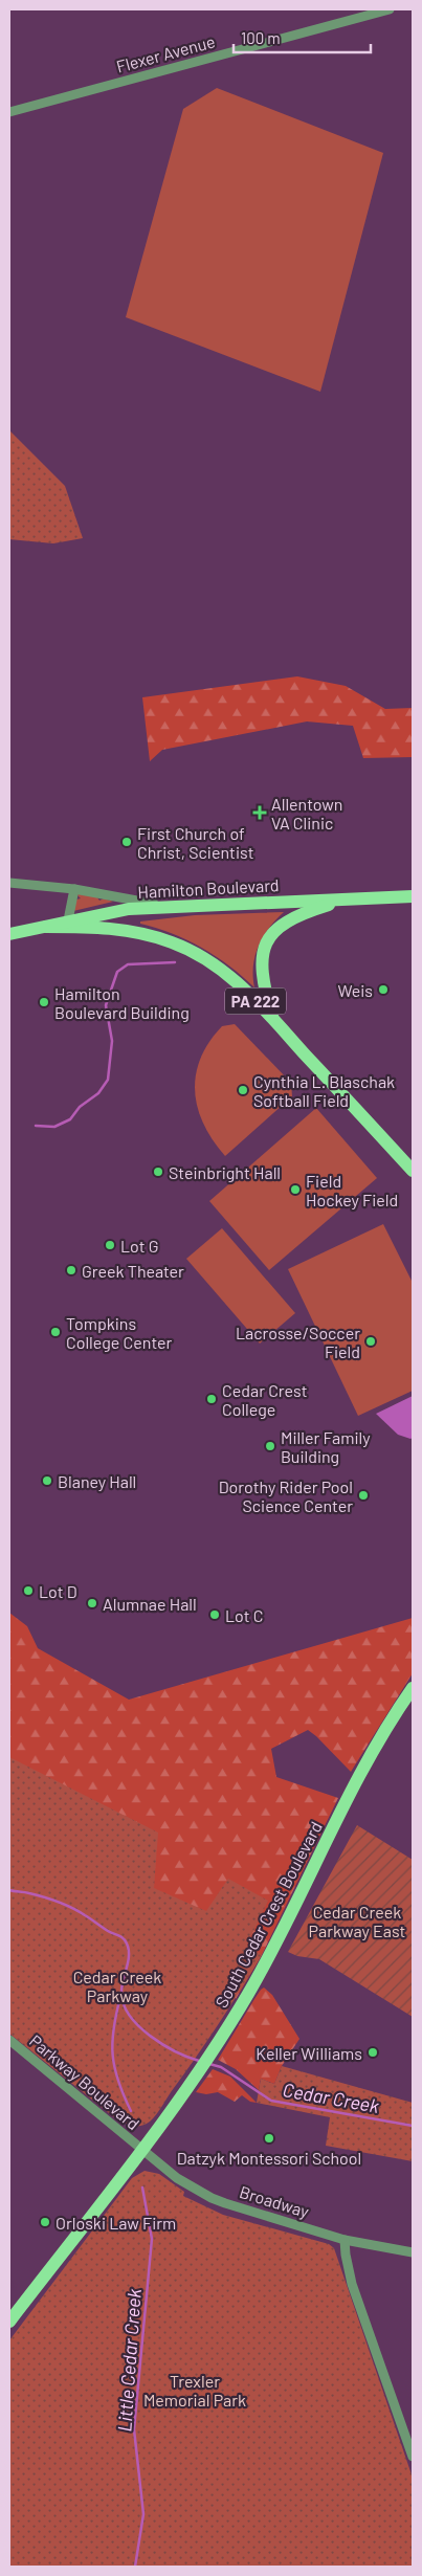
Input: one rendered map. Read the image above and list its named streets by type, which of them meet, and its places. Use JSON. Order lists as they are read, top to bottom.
{
  "streets": {
    "main road": ["Hamilton Boulevard", "PA 222", "South Cedar Crest Boulevard"],
    "street": ["Flexer Avenue", "Parkway Boulevard", "Broadway"]
  },
  "crossings": [
    ["Hamilton Boulevard", "PA 222"],
    ["South Cedar Crest Boulevard", "Parkway Boulevard"],
    ["South Cedar Crest Boulevard", "Broadway"],
    ["Parkway Boulevard", "Broadway"]
  ],
  "water": ["Cedar Creek", "Little Cedar Creek"],
  "parks": ["Cedar Creek Parkway East", "Cedar Creek Parkway", "Trexler Memorial Park"],
  "places": {
    "health": ["Allentown VA Clinic"],
    "other": [
      "First Church of Christ, Scientist",
      "Weis",
      "Hamilton Boulevard Building",
      "Cynthia L. Blaschak Softball Field",
      "Steinbright Hall",
      "Field Hockey Field",
      "Lot G",
      "Greek Theater",
      "Tompkins College Center",
      "Lacrosse/Soccer Field",
      "Cedar Crest College",
      "Miller Family Building",
      "Blaney Hall",
      "Dorothy Rider Pool Science Center",
      "Lot D",
      "Alumnae Hall",
      "Lot C",
      "Keller Williams",
      "Datzyk Montessori School",
      "Orloski Law Firm"
    ]
  },
  "scale_bar": "100 m"
}
